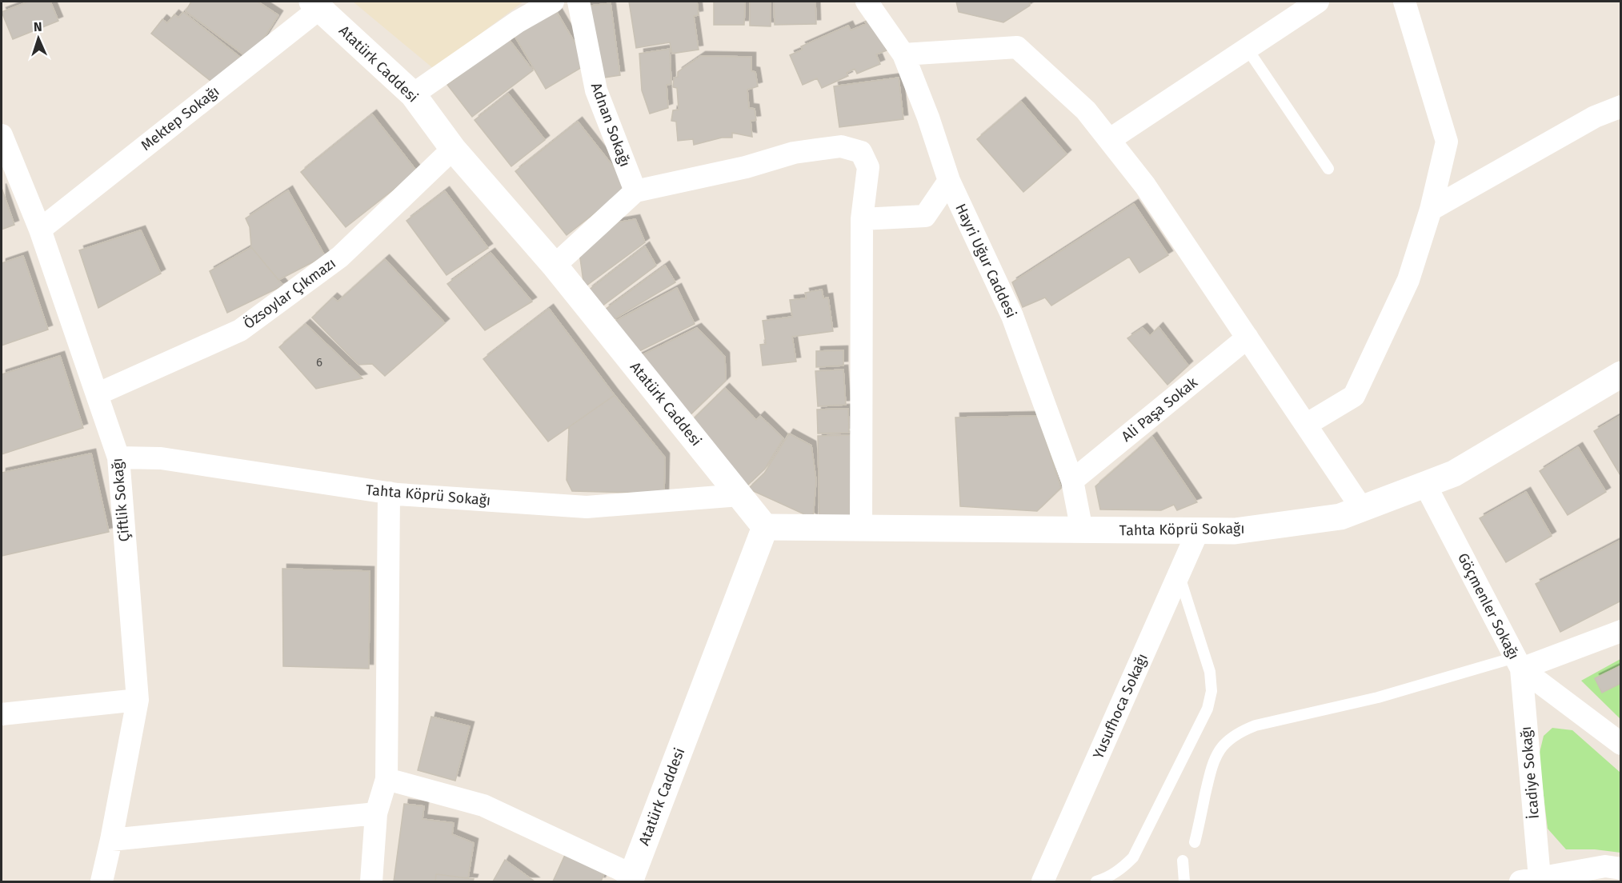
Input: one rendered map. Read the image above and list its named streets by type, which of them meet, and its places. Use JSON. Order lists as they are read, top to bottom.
{
  "streets": {
    "main road": ["Atatürk Caddesi", "Tahta Köprü Sokağı"],
    "street": [
      "Mektep Sokağı",
      "Adnan Sokağı",
      "Hayri Uğur Caddesi",
      "Özsoylar Çıkmazı",
      "Ali Paşa Sokak",
      "Çiftlik Sokağı",
      "Göçmenler Sokağı",
      "Yusufhoca Sokağı",
      "İcadiye Sokağı"
    ]
  },
  "crossings": [
    ["Atatürk Caddesi", "Mektep Sokağı"],
    ["Atatürk Caddesi", "Özsoylar Çıkmazı"],
    ["Atatürk Caddesi", "Tahta Köprü Sokağı"],
    ["Mektep Sokağı", "Çiftlik Sokağı"],
    ["Hayri Uğur Caddesi", "Ali Paşa Sokak"],
    ["Hayri Uğur Caddesi", "Tahta Köprü Sokağı"],
    ["Özsoylar Çıkmazı", "Çiftlik Sokağı"],
    ["Tahta Köprü Sokağı", "Çiftlik Sokağı"],
    ["Tahta Köprü Sokağı", "Göçmenler Sokağı"],
    ["Tahta Köprü Sokağı", "Yusufhoca Sokağı"],
    ["Göçmenler Sokağı", "İcadiye Sokağı"]
  ],
  "house_numbers": ["6"],
  "north": "top"
}
